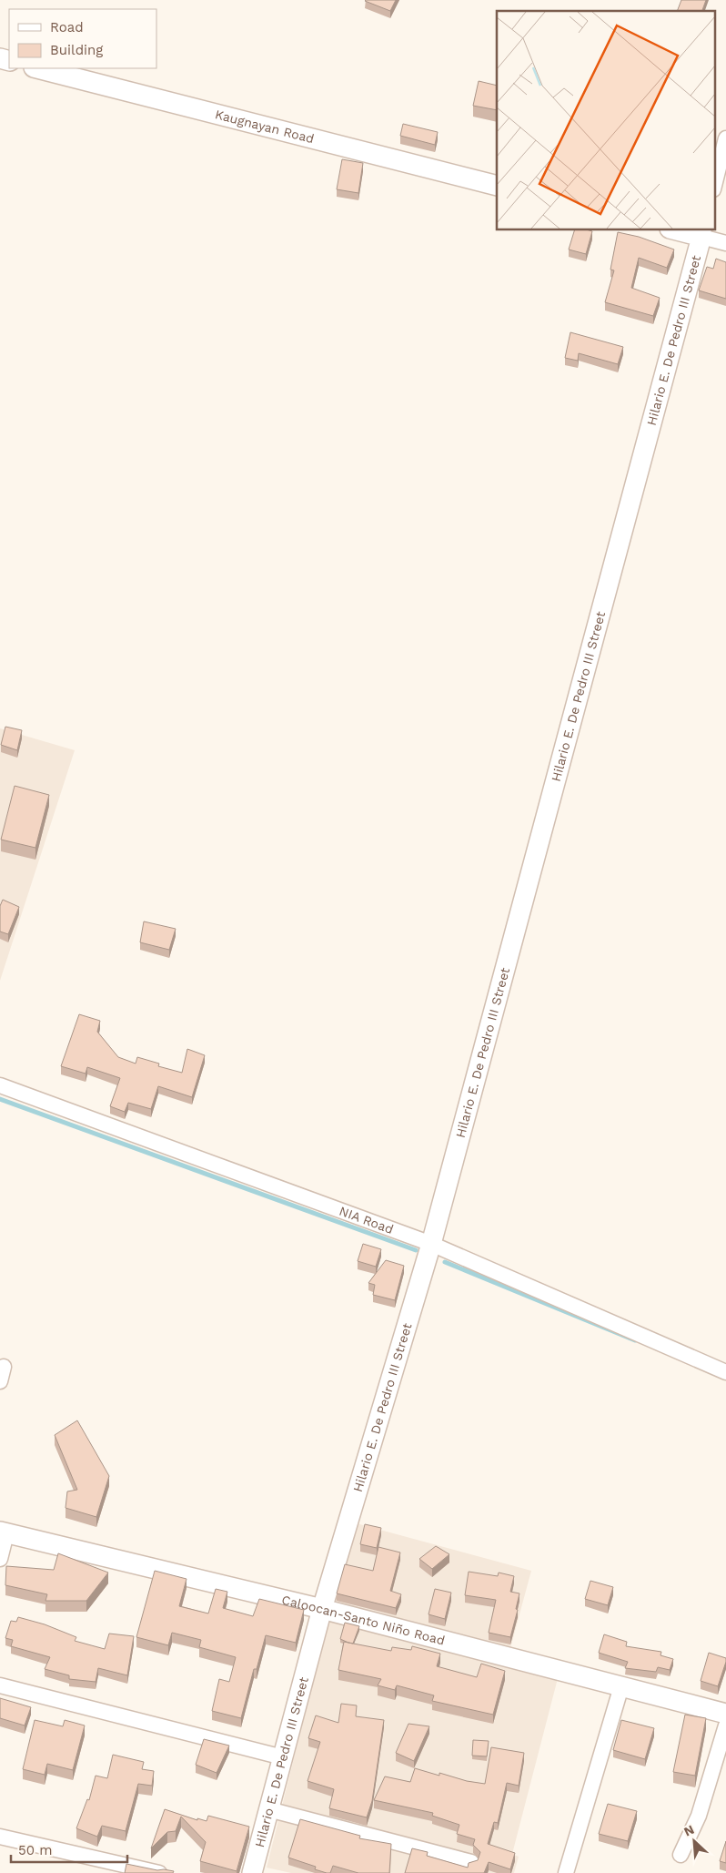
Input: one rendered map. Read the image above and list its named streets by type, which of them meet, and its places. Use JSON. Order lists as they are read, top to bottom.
{
  "streets": {
    "street": [
      "Kaugnayan Road",
      "Hilario E. De Pedro III Street",
      "NIA Road",
      "Caloocan-Santo Niño Road"
    ]
  },
  "crossings": [
    ["Hilario E. De Pedro III Street", "NIA Road"],
    ["Hilario E. De Pedro III Street", "Caloocan-Santo Niño Road"]
  ],
  "legend": ["Road", "Building"],
  "scale_bar": "50 m",
  "north": "top left"
}
